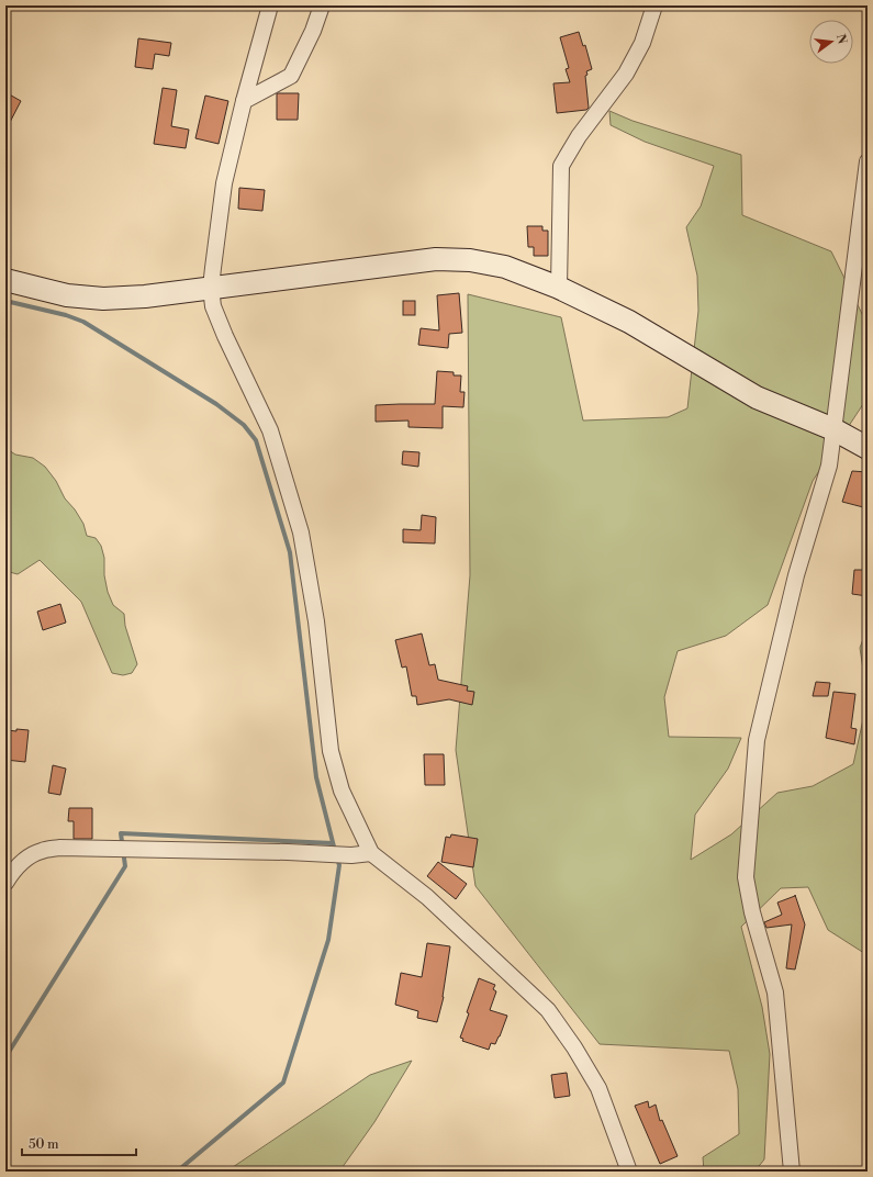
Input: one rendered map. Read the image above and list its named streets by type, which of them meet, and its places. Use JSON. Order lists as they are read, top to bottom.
{
  "scale_bar": "50 m",
  "north": "right"
}
